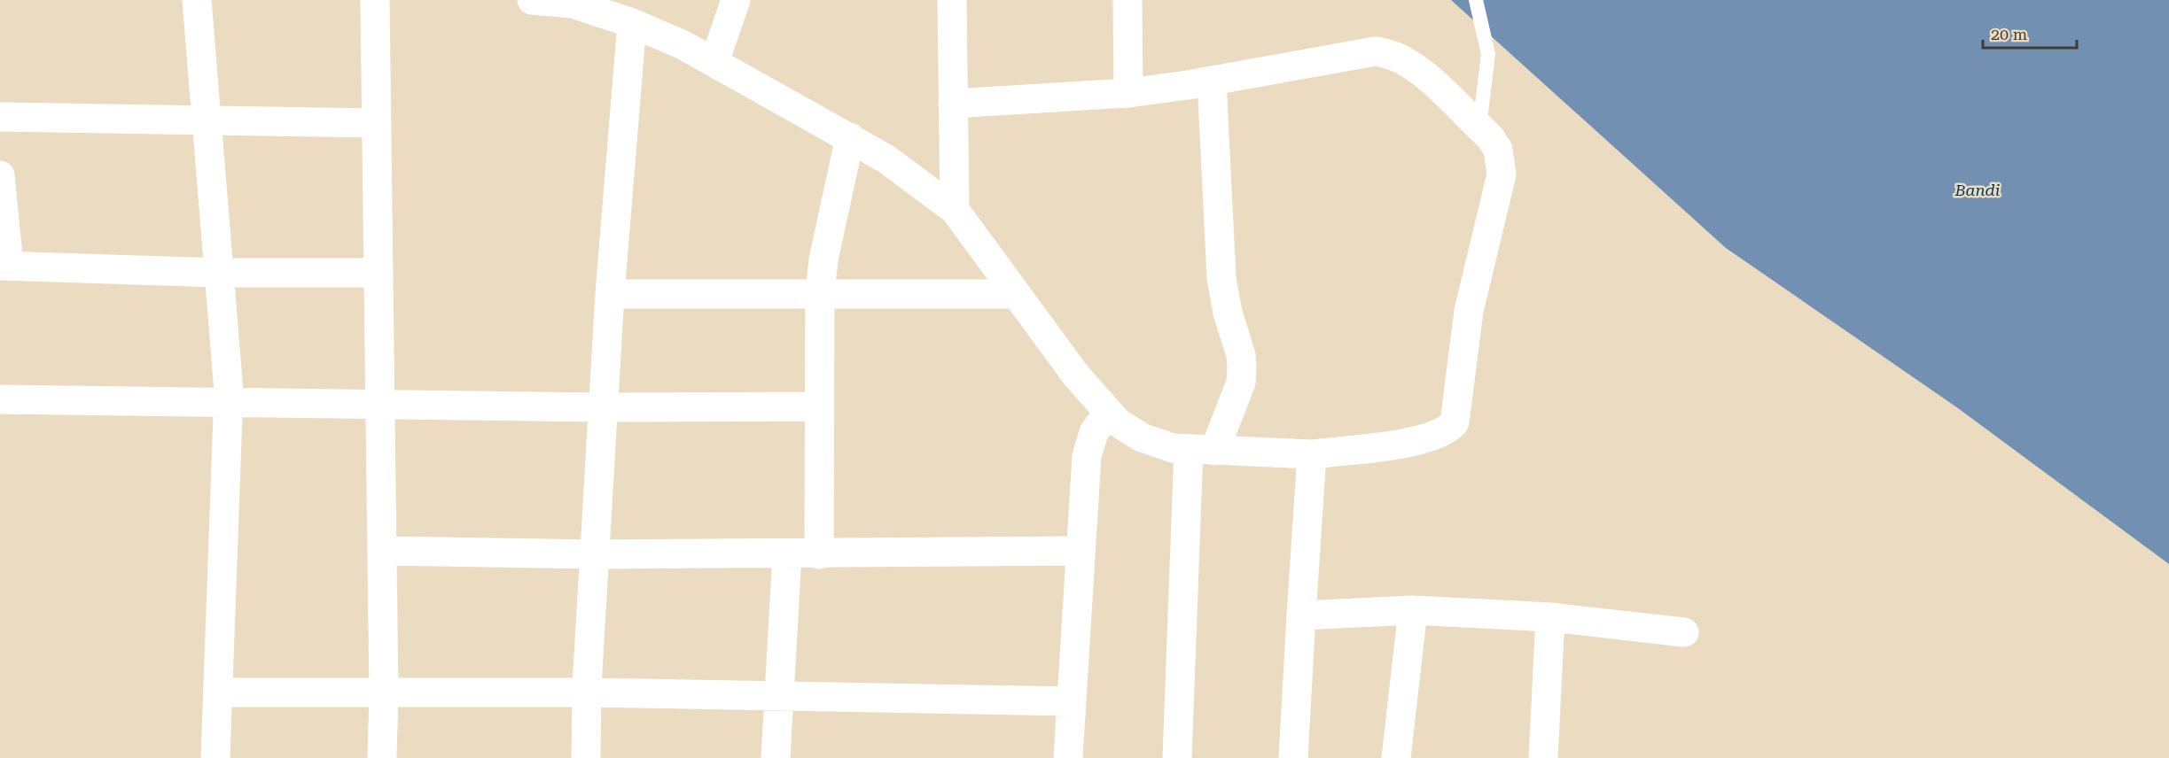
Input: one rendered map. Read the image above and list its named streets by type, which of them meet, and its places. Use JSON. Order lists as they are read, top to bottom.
{
  "water": ["Bandi"],
  "scale_bar": "20 m"
}
